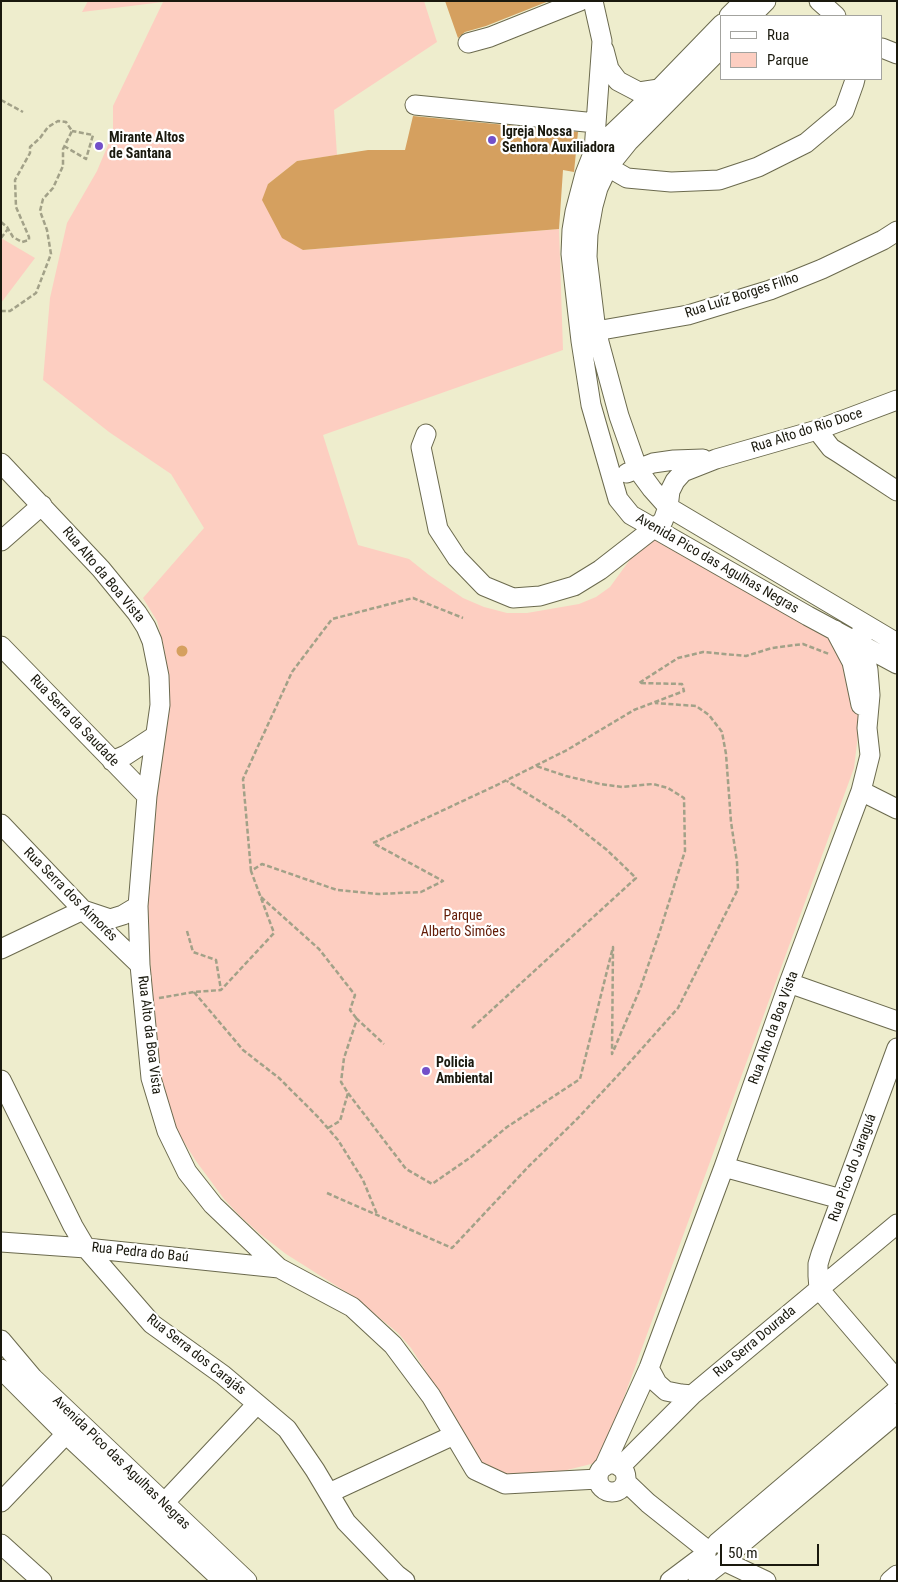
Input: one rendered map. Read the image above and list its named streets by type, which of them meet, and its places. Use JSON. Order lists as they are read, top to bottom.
{
  "streets": {
    "street": [
      "Rua Luíz Borges Filho",
      "Rua Alto do Rio Doce",
      "Avenida Pico das Agulhas Negras",
      "Rua Alto da Boa Vista",
      "Rua Serra da Saudade",
      "Rua Serra dos Aimorés",
      "Rua Pico do Jaraguá",
      "Rua Pedra do Baú",
      "Rua Serra Dourada",
      "Rua Serra dos Carajás"
    ]
  },
  "crossings": [
    ["Rua Luíz Borges Filho", "Avenida Pico das Agulhas Negras"],
    ["Avenida Pico das Agulhas Negras", "Rua Alto da Boa Vista"],
    ["Rua Alto da Boa Vista", "Rua Serra da Saudade"],
    ["Rua Alto da Boa Vista", "Rua Serra dos Aimorés"],
    ["Rua Alto da Boa Vista", "Rua Pedra do Baú"],
    ["Rua Alto da Boa Vista", "Rua Serra Dourada"],
    ["Rua Pico do Jaraguá", "Rua Serra Dourada"],
    ["Rua Pedra do Baú", "Rua Serra dos Carajás"]
  ],
  "parks": ["Parque Alberto Simões"],
  "places": ["Igreja Nossa Senhora Auxiliadora", "Mirante Altos de Santana", "Policia Ambiental"],
  "legend": ["Rua", "Parque"],
  "scale_bar": "50 m"
}
